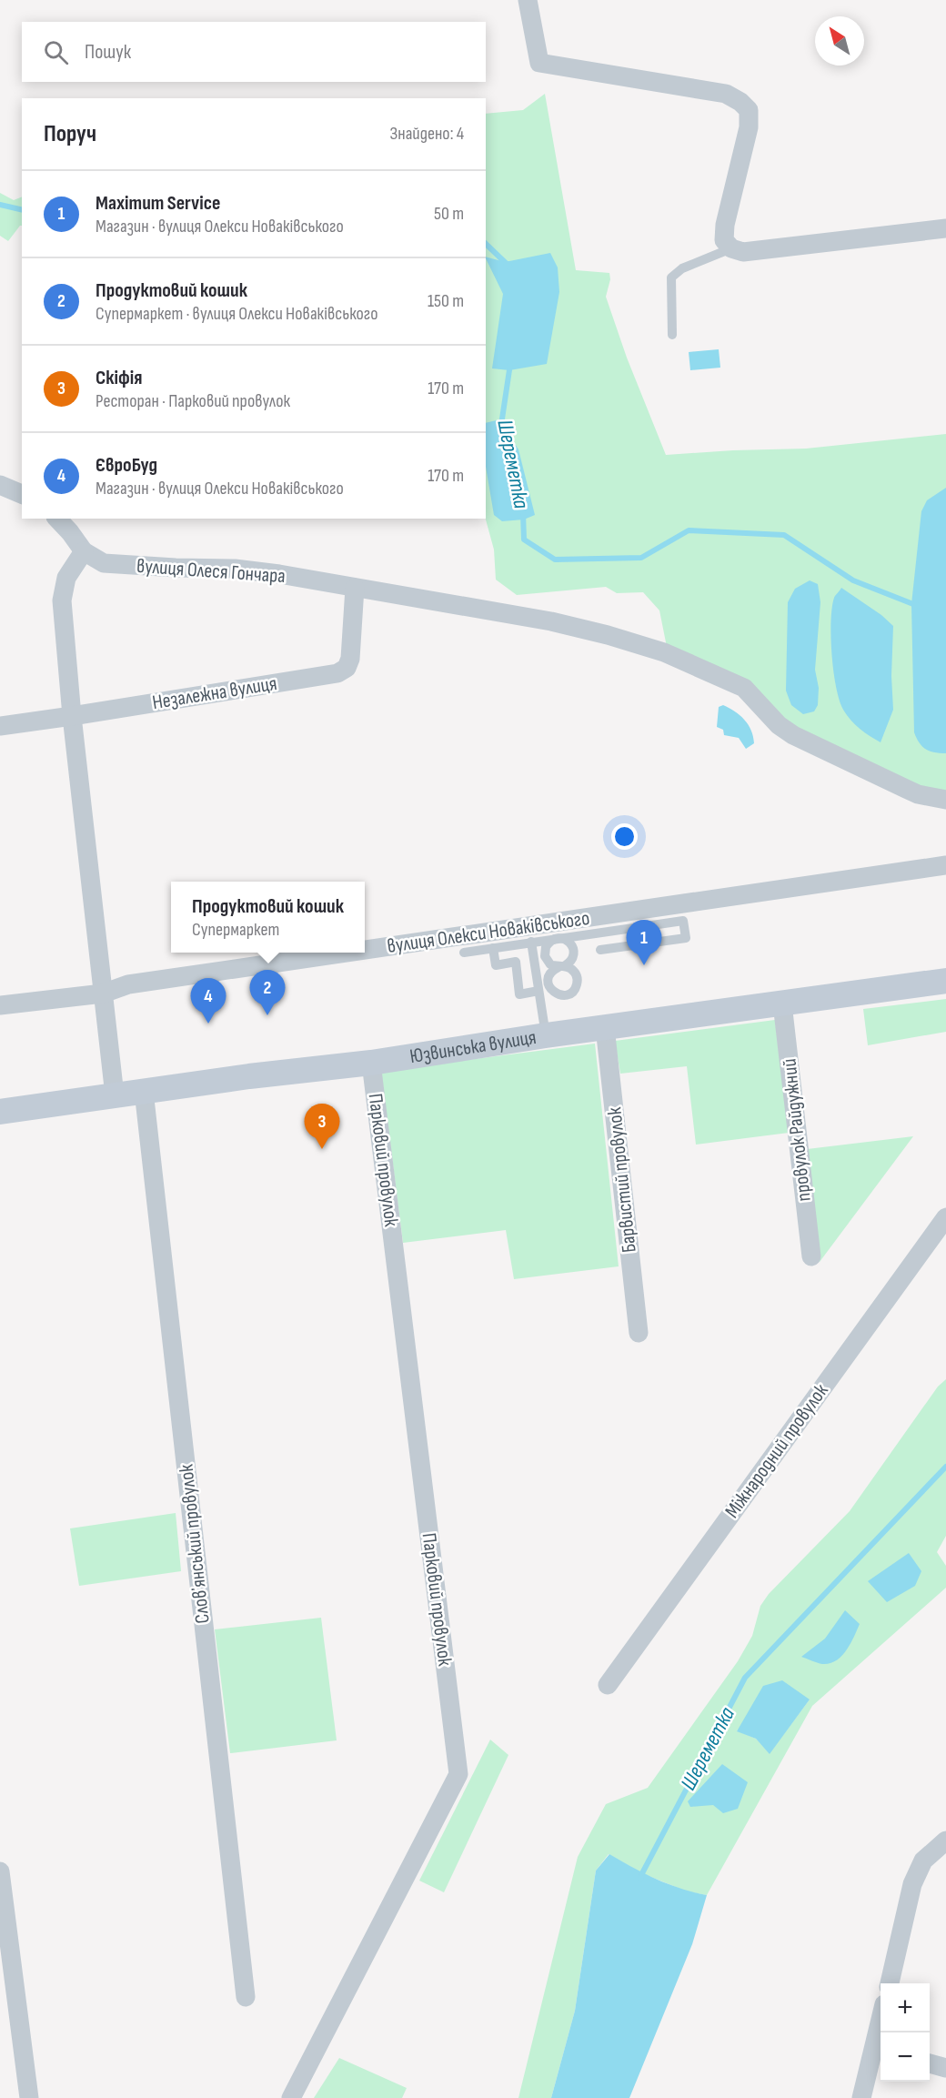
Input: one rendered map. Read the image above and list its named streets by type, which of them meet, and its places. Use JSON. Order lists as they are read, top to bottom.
{
  "streets": {
    "main road": ["Юзвинська вулиця"],
    "street": [
      "вулиця Олеся Гончара",
      "Незалежна вулиця",
      "вулиця Олекси Новаківського",
      "провулок Райдужний",
      "Парковий провулок",
      "Барвистий провулок",
      "Міжнародний провулок",
      "Словʼянський провулок"
    ]
  },
  "crossings": [
    ["вулиця Олеся Гончара", "Незалежна вулиця"],
    ["Юзвинська вулиця", "провулок Райдужний"],
    ["Юзвинська вулиця", "Парковий провулок"],
    ["Юзвинська вулиця", "Барвистий провулок"],
    ["Юзвинська вулиця", "Словʼянський провулок"]
  ],
  "water": ["Шереметка"],
  "north": "top left",
  "page": {
    "search": "Пошук",
    "heading": ["Поруч", "Знайдено: 4"],
    "list": [
      {
        "mark": "1",
        "name": "Maximum Service",
        "note": "Магазин · вулиця Олекси Новаківського",
        "value": "50 m"
      },
      {
        "mark": "2",
        "name": "Продуктовий кошик",
        "note": "Супермаркет · вулиця Олекси Новаківського",
        "value": "150 m"
      },
      {
        "mark": "3",
        "name": "Скіфія",
        "note": "Ресторан · Парковий провулок",
        "value": "170 m"
      },
      {
        "mark": "4",
        "name": "ЄвроБуд",
        "note": "Магазин · вулиця Олекси Новаківського",
        "value": "170 m"
      }
    ],
    "popup": ["Продуктовий кошик", "Супермаркет"],
    "pins": [
      "1",
      "2",
      "4",
      "3"
    ],
    "map_buttons": ["+", "−"]
  }
}
